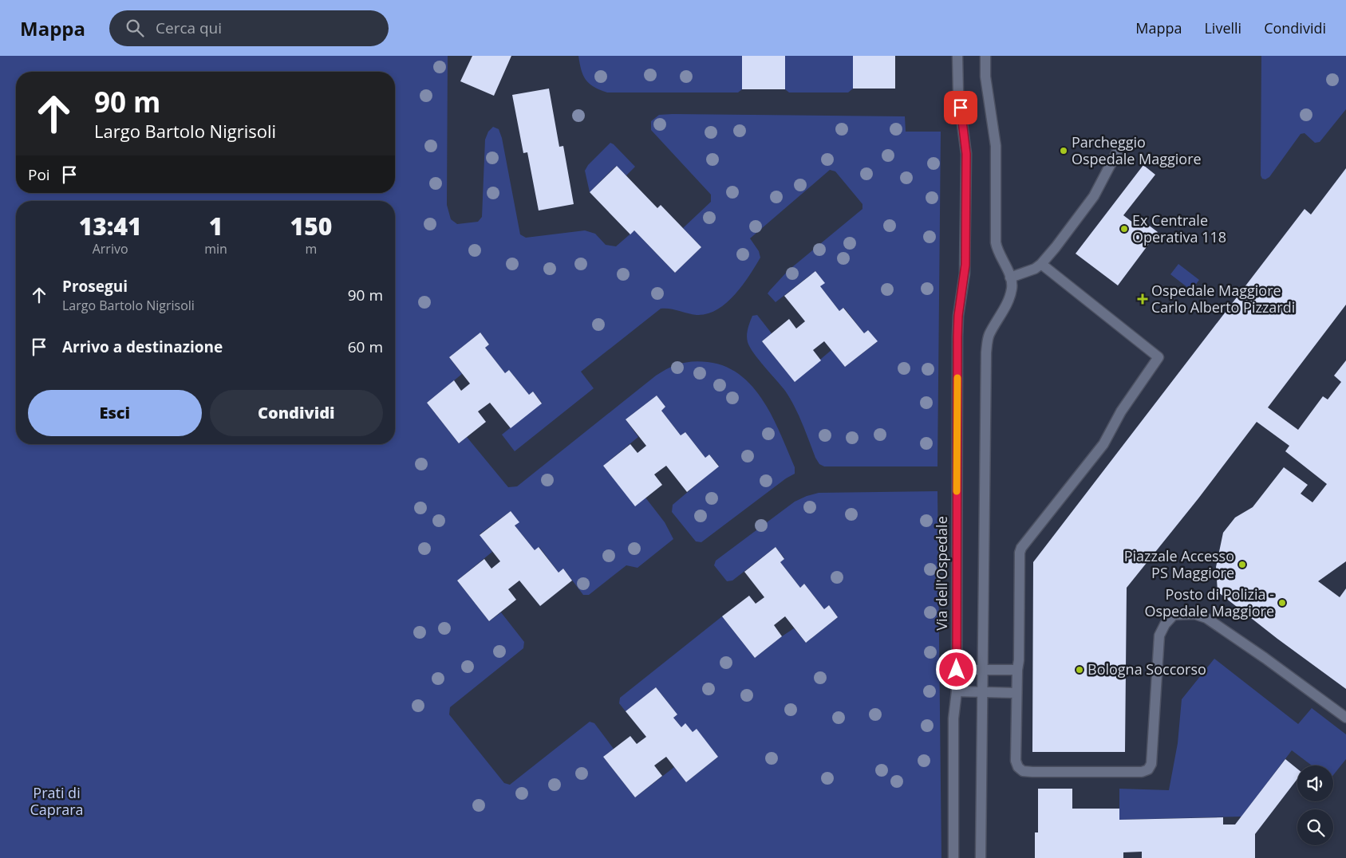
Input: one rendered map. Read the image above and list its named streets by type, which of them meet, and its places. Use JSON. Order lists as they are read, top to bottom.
{
  "streets": {
    "street": ["Via dell'Ospedale"]
  },
  "parks": ["Prati di Caprara"],
  "places": {
    "other": [
      "Parcheggio Ospedale Maggiore",
      "Ex Centrale Operativa 118",
      "Piazzale Accesso PS Maggiore",
      "Posto di Polizia - Ospedale Maggiore",
      "Bologna Soccorso"
    ],
    "health": ["Ospedale Maggiore Carlo Alberto Pizzardi"]
  },
  "page": {
    "header": "Mappa",
    "search": "Cerca qui",
    "nav": ["Mappa", "Livelli", "Condividi"],
    "turn": ["90 m", "Largo Bartolo Nigrisoli"],
    "then": "Poi",
    "eta": [
      "13:41",
      "Arrivo",
      "1",
      "min",
      "150",
      "m"
    ],
    "list": [
      {
        "name": "Prosegui",
        "note": "Largo Bartolo Nigrisoli",
        "value": "90 m"
      },
      {
        "name": "Arrivo a destinazione",
        "value": "60 m"
      }
    ],
    "buttons": ["Esci", "Condividi"]
  }
}
